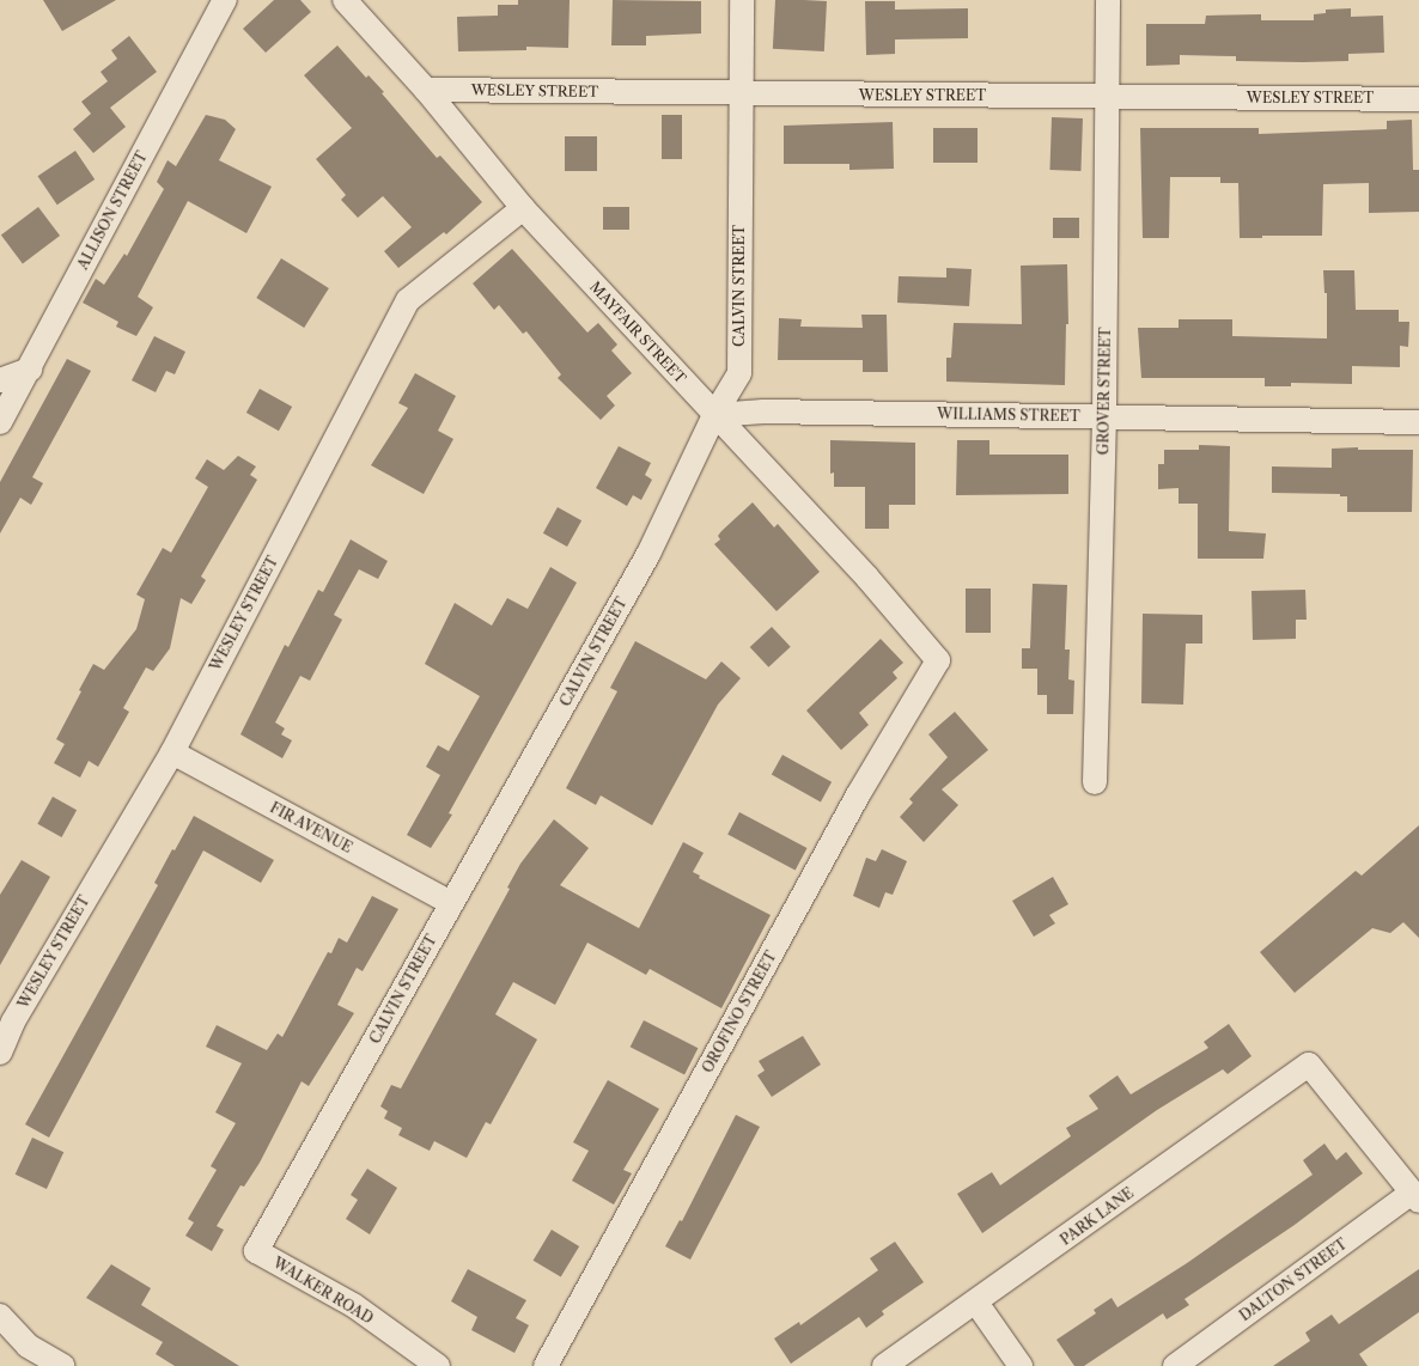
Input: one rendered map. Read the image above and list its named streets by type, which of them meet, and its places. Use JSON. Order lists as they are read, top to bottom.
{
  "streets": {
    "street": [
      "WESLEY STREET",
      "ALLISON STREET",
      "CALVIN STREET",
      "MAYFAIR STREET",
      "GROVER STREET",
      "WILLIAMS STREET",
      "FIR AVENUE",
      "OROFINO STREET",
      "PARK LANE",
      "DALTON STREET",
      "WALKER ROAD"
    ]
  },
  "crossings": [
    ["WESLEY STREET", "CALVIN STREET"],
    ["WESLEY STREET", "MAYFAIR STREET"],
    ["WESLEY STREET", "GROVER STREET"],
    ["WESLEY STREET", "FIR AVENUE"],
    ["CALVIN STREET", "MAYFAIR STREET"],
    ["CALVIN STREET", "WILLIAMS STREET"],
    ["CALVIN STREET", "FIR AVENUE"],
    ["CALVIN STREET", "WALKER ROAD"],
    ["MAYFAIR STREET", "WILLIAMS STREET"],
    ["MAYFAIR STREET", "OROFINO STREET"],
    ["GROVER STREET", "WILLIAMS STREET"],
    ["PARK LANE", "DALTON STREET"]
  ]
}
